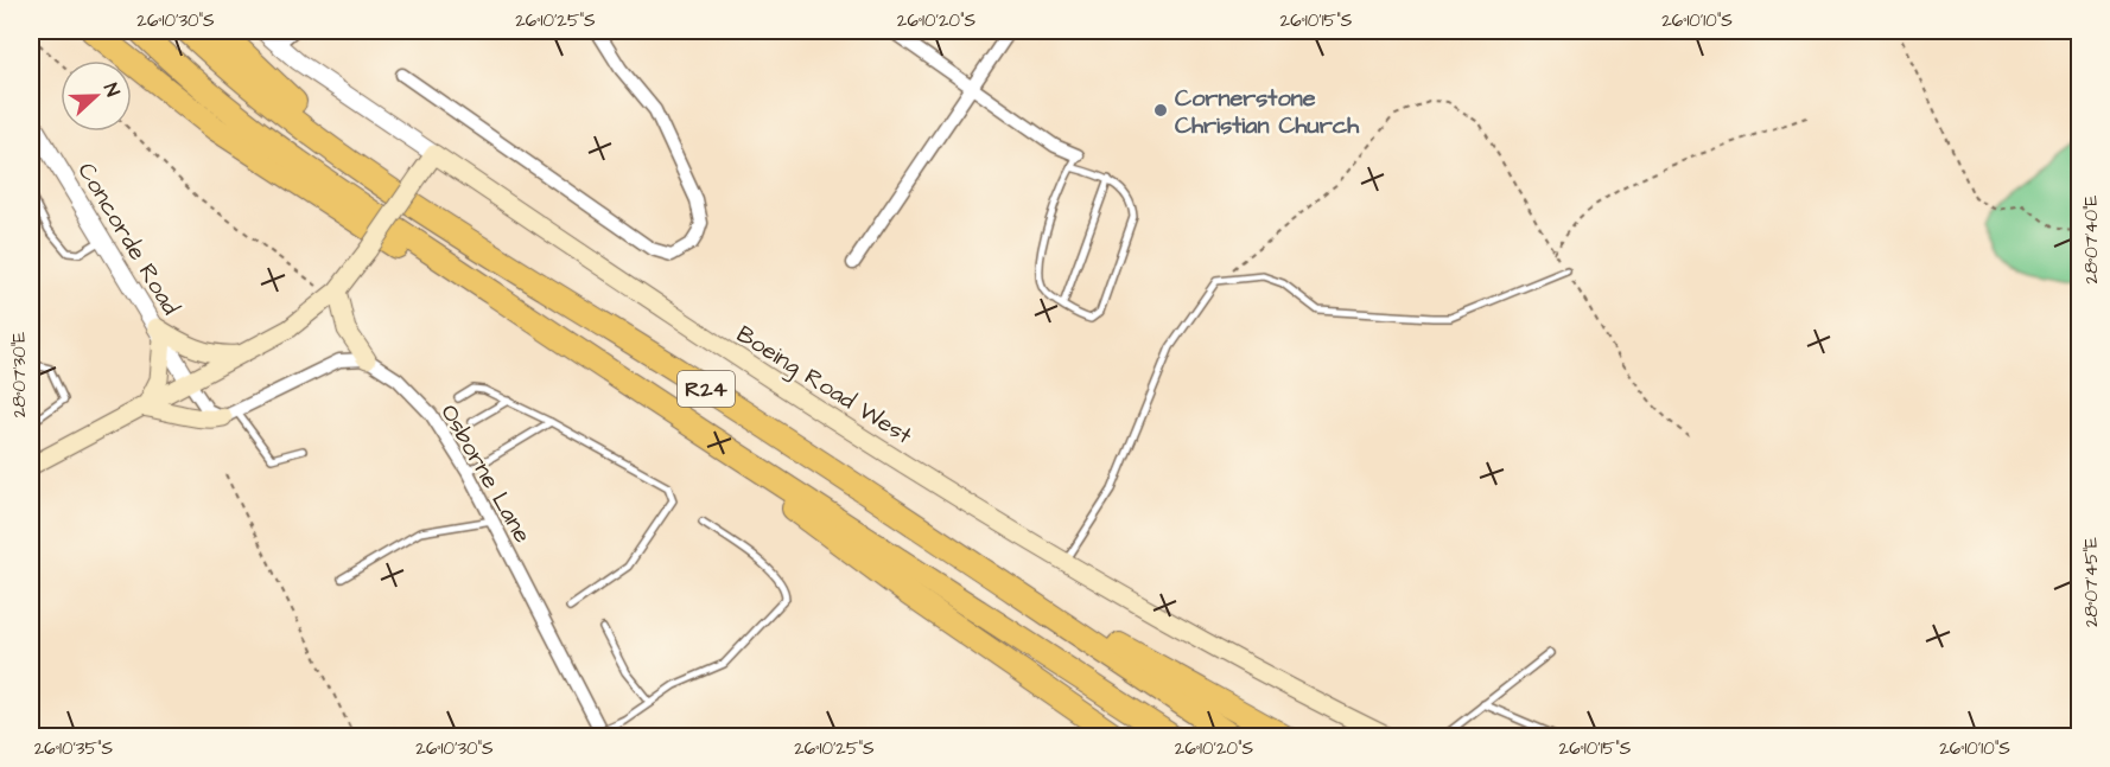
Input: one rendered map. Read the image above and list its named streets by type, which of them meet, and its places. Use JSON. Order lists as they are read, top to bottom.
{
  "streets": {
    "highway": ["R24"],
    "main road": ["Boeing Road West"],
    "street": ["Concorde Road", "Osborne Lane"]
  },
  "places": ["Cornerstone Christian Church"],
  "north": "right",
  "coordinates": [
    "26°10'30\"S",
    "26°10'25\"S",
    "26°10'20\"S",
    "26°10'15\"S",
    "26°10'10\"S",
    "28°07'40\"E",
    "28°07'30\"E",
    "28°07'45\"E",
    "26°10'35\"S"
  ]
}
